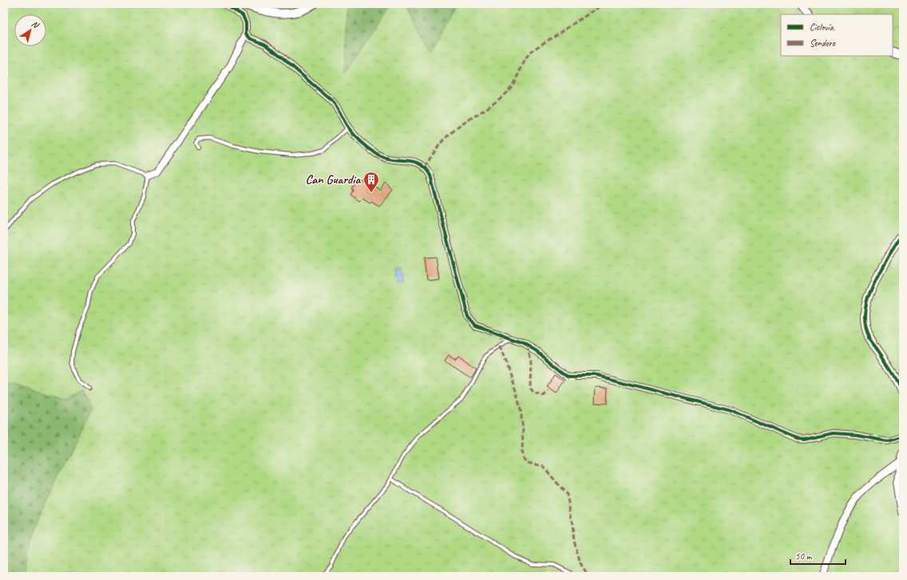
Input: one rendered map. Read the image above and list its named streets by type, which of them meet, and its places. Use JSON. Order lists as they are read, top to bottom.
{
  "places": {
    "building": ["Can Guardia"]
  },
  "legend": ["Ciclovía", "Sendero"],
  "scale_bar": "50 m",
  "north": "top right"
}
